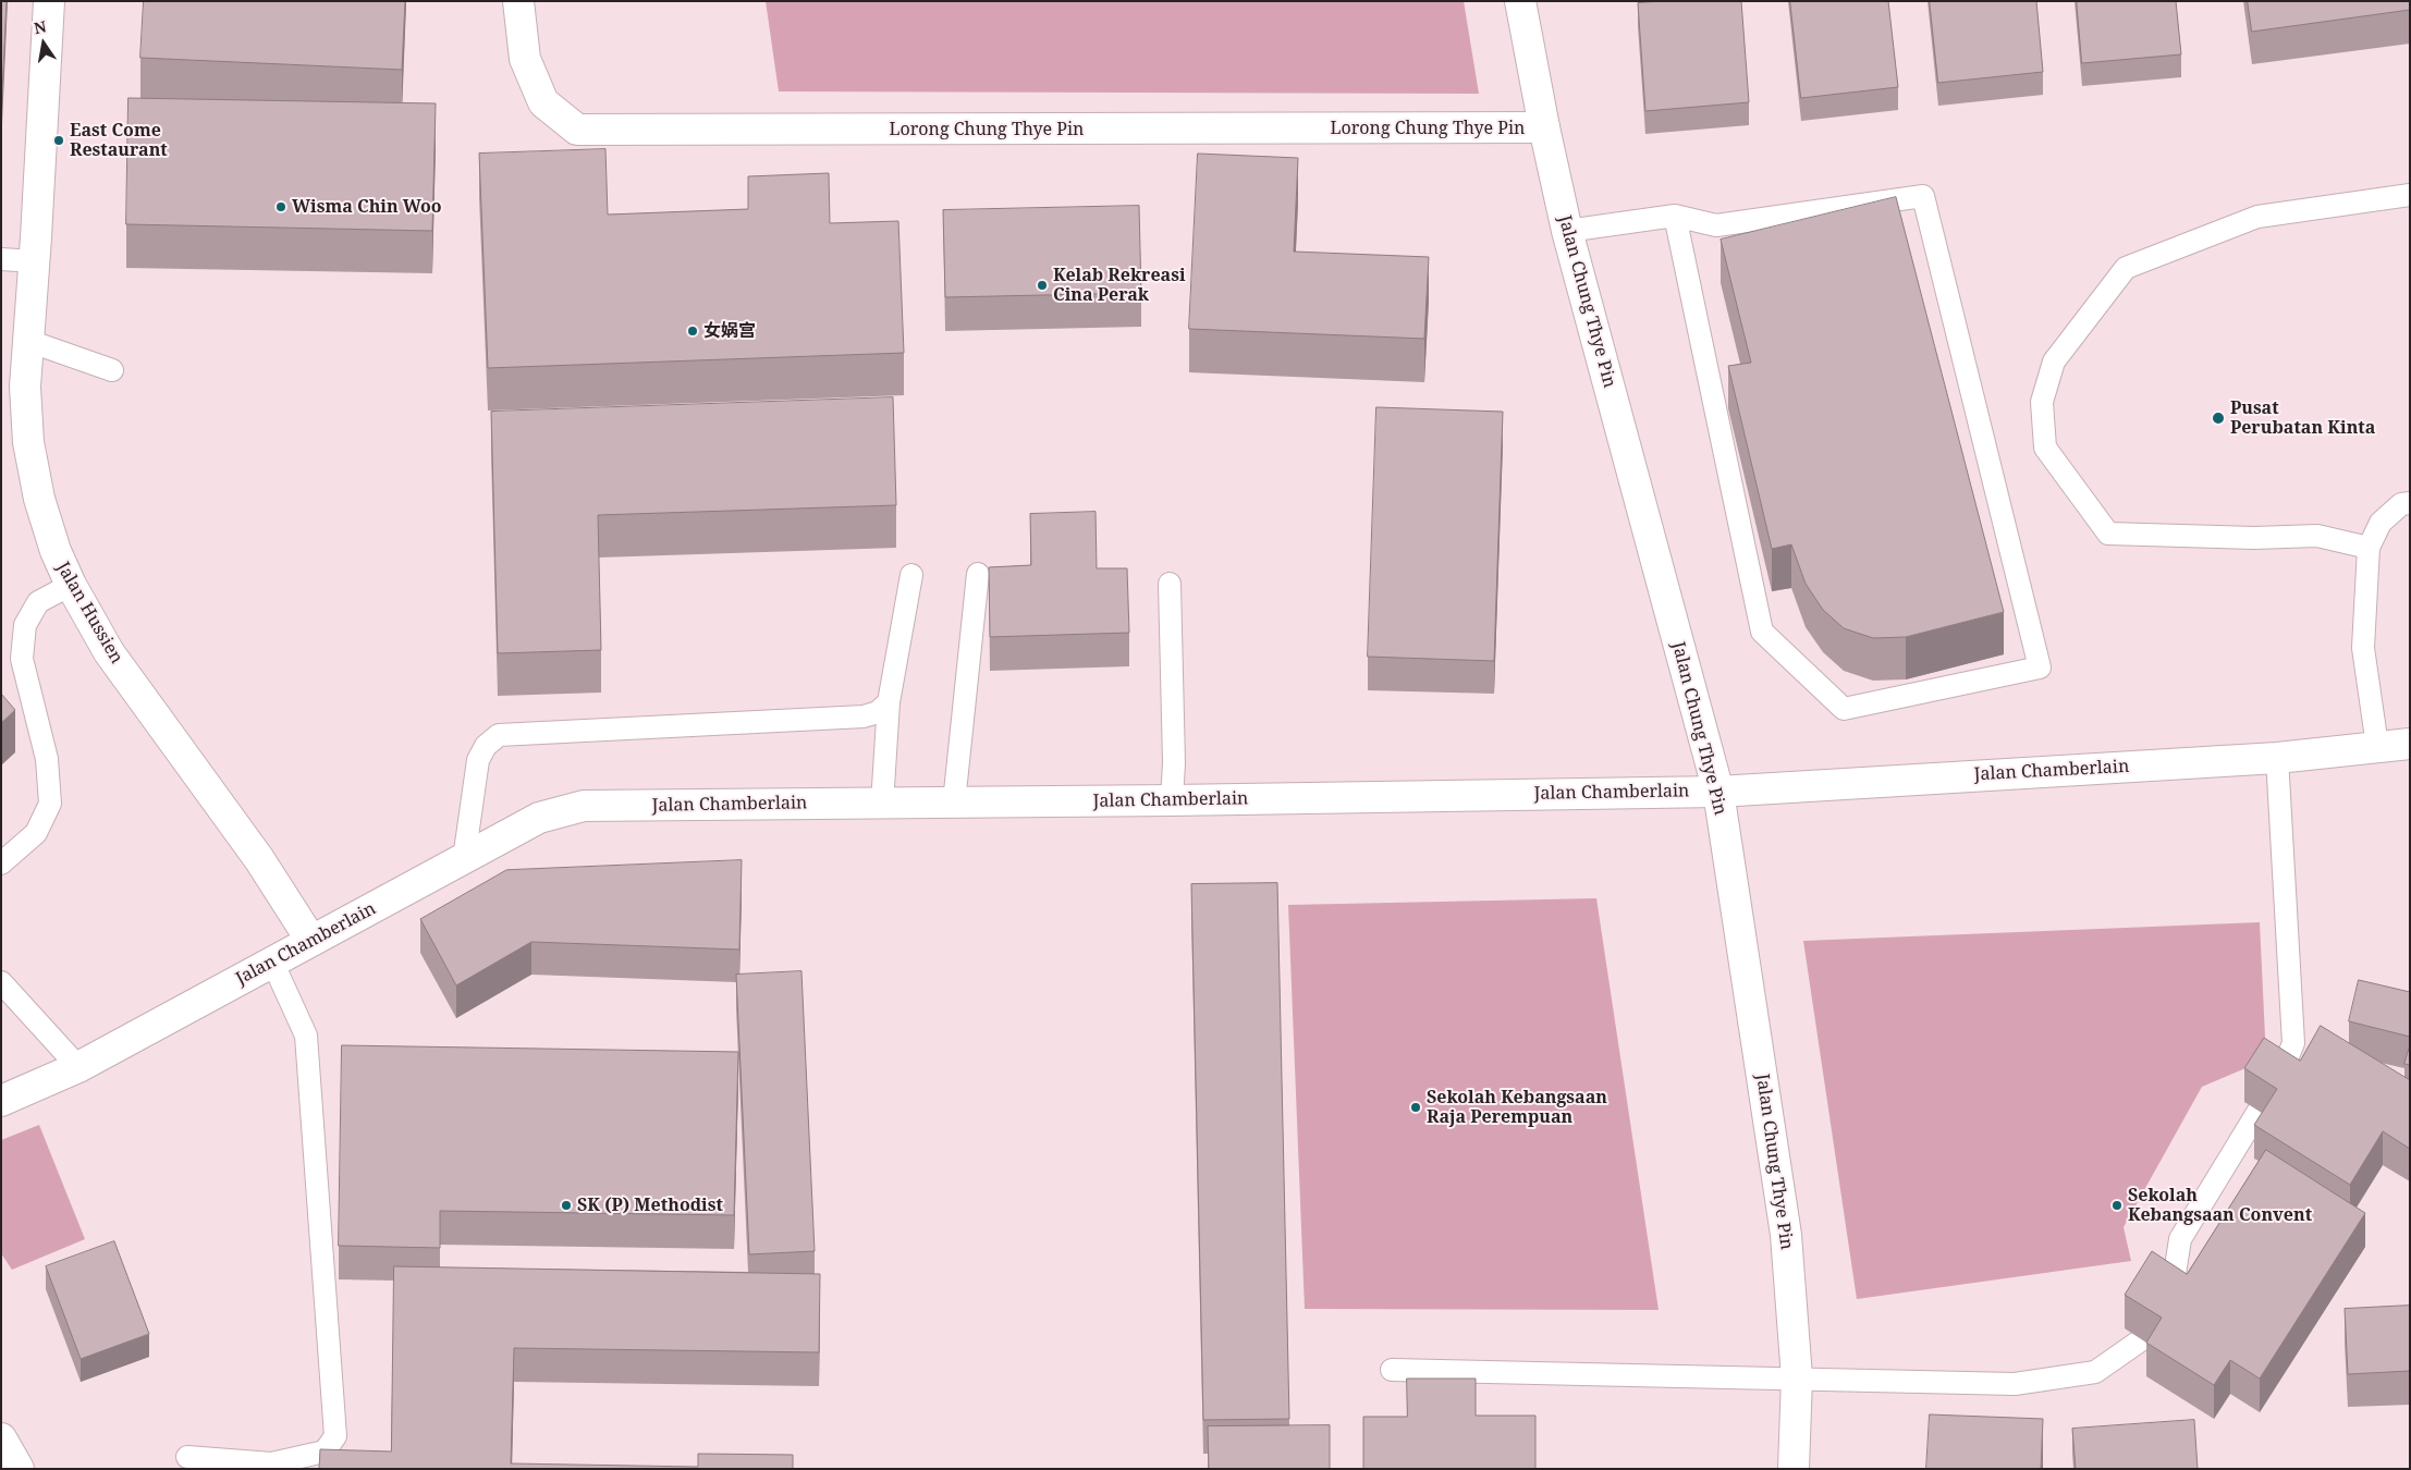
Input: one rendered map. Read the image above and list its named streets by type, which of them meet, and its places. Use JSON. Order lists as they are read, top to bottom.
{
  "streets": {
    "street": [
      "Lorong Chung Thye Pin",
      "Jalan Chung Thye Pin",
      "Jalan Hussien",
      "Jalan Chamberlain"
    ]
  },
  "crossings": [
    ["Lorong Chung Thye Pin", "Jalan Chung Thye Pin"],
    ["Jalan Chung Thye Pin", "Jalan Chamberlain"],
    ["Jalan Hussien", "Jalan Chamberlain"]
  ],
  "places": [
    "East Come Restaurant",
    "Wisma Chin Woo",
    "Kelab Rekreasi Cina Perak",
    "女娲宫",
    "Pusat Perubatan Kinta",
    "Sekolah Kebangsaan Raja Perempuan",
    "SK (P) Methodist",
    "Sekolah Kebangsaan Convent"
  ],
  "north": "top"
}
